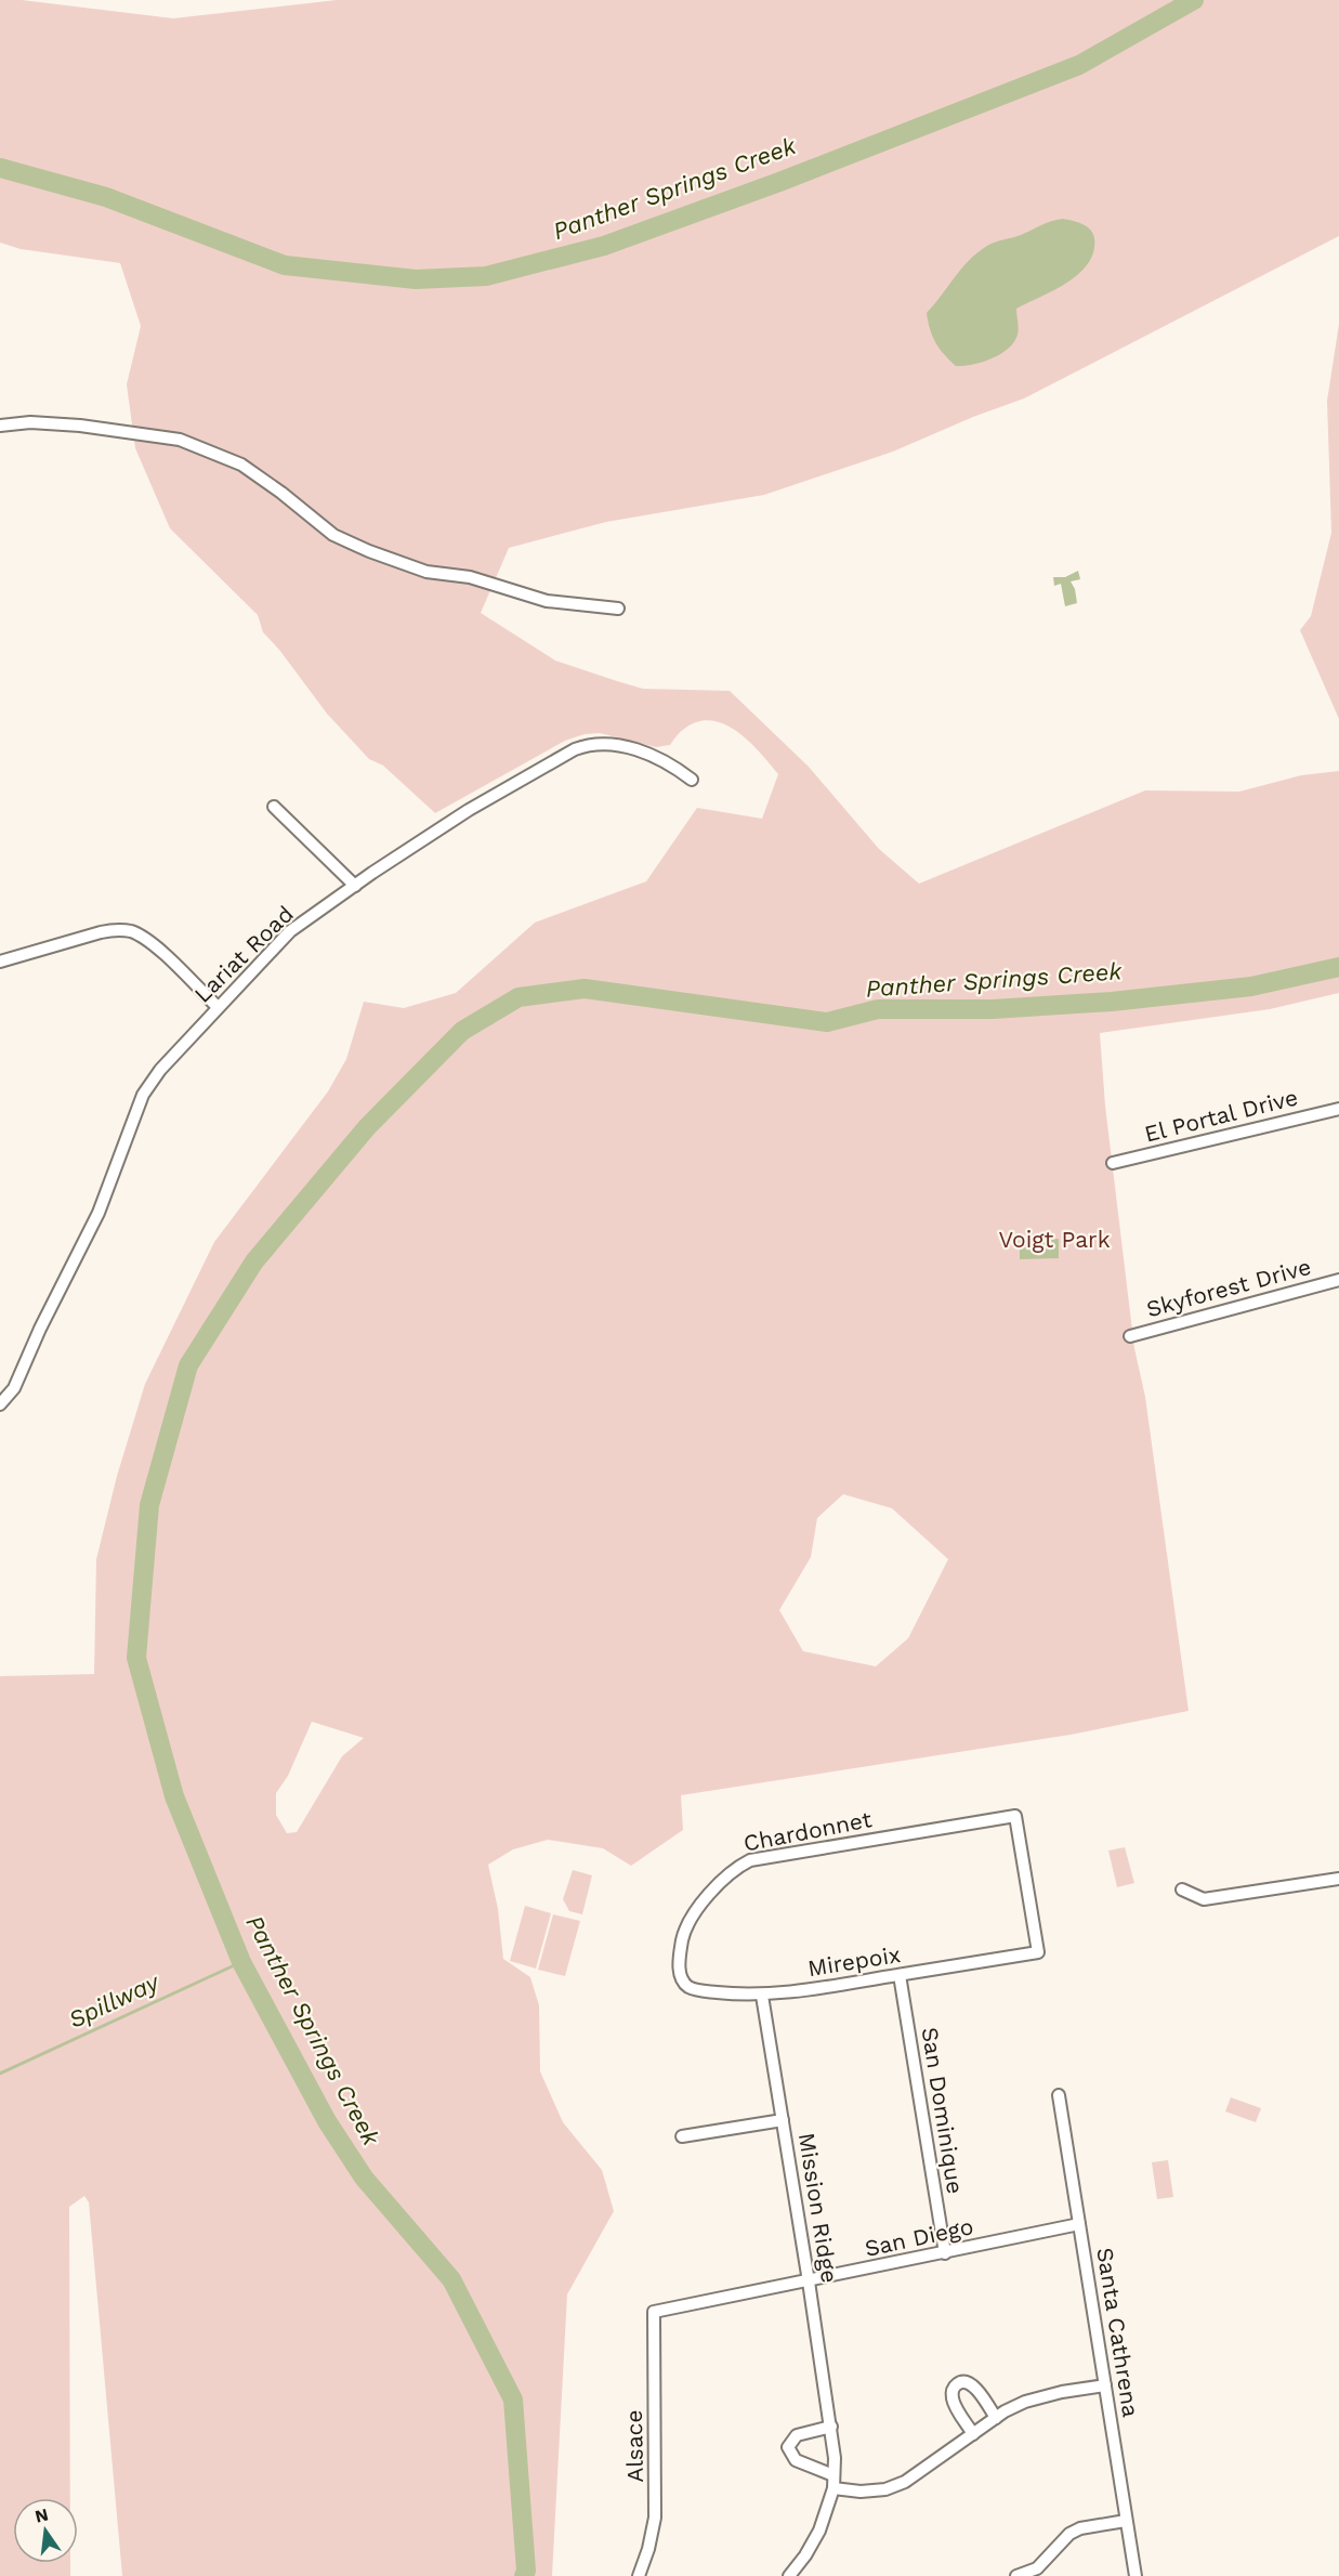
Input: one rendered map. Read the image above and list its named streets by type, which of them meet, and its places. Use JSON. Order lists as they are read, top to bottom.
{
  "streets": {
    "street": [
      "Lariat Road",
      "El Portal Drive",
      "Skyforest Drive",
      "Chardonnet",
      "Mirepoix",
      "San Dominique",
      "Mission Ridge",
      "San Diego",
      "Santa Cathrena",
      "Alsace"
    ]
  },
  "crossings": [
    ["Chardonnet", "Mirepoix"],
    ["Mirepoix", "San Dominique"],
    ["Mirepoix", "Mission Ridge"],
    ["San Dominique", "San Diego"],
    ["Mission Ridge", "San Diego"],
    ["San Diego", "Santa Cathrena"],
    ["San Diego", "Alsace"]
  ],
  "water": ["Panther Springs Creek", "Spillway"],
  "parks": ["Voigt Park"],
  "north": "top"
}
